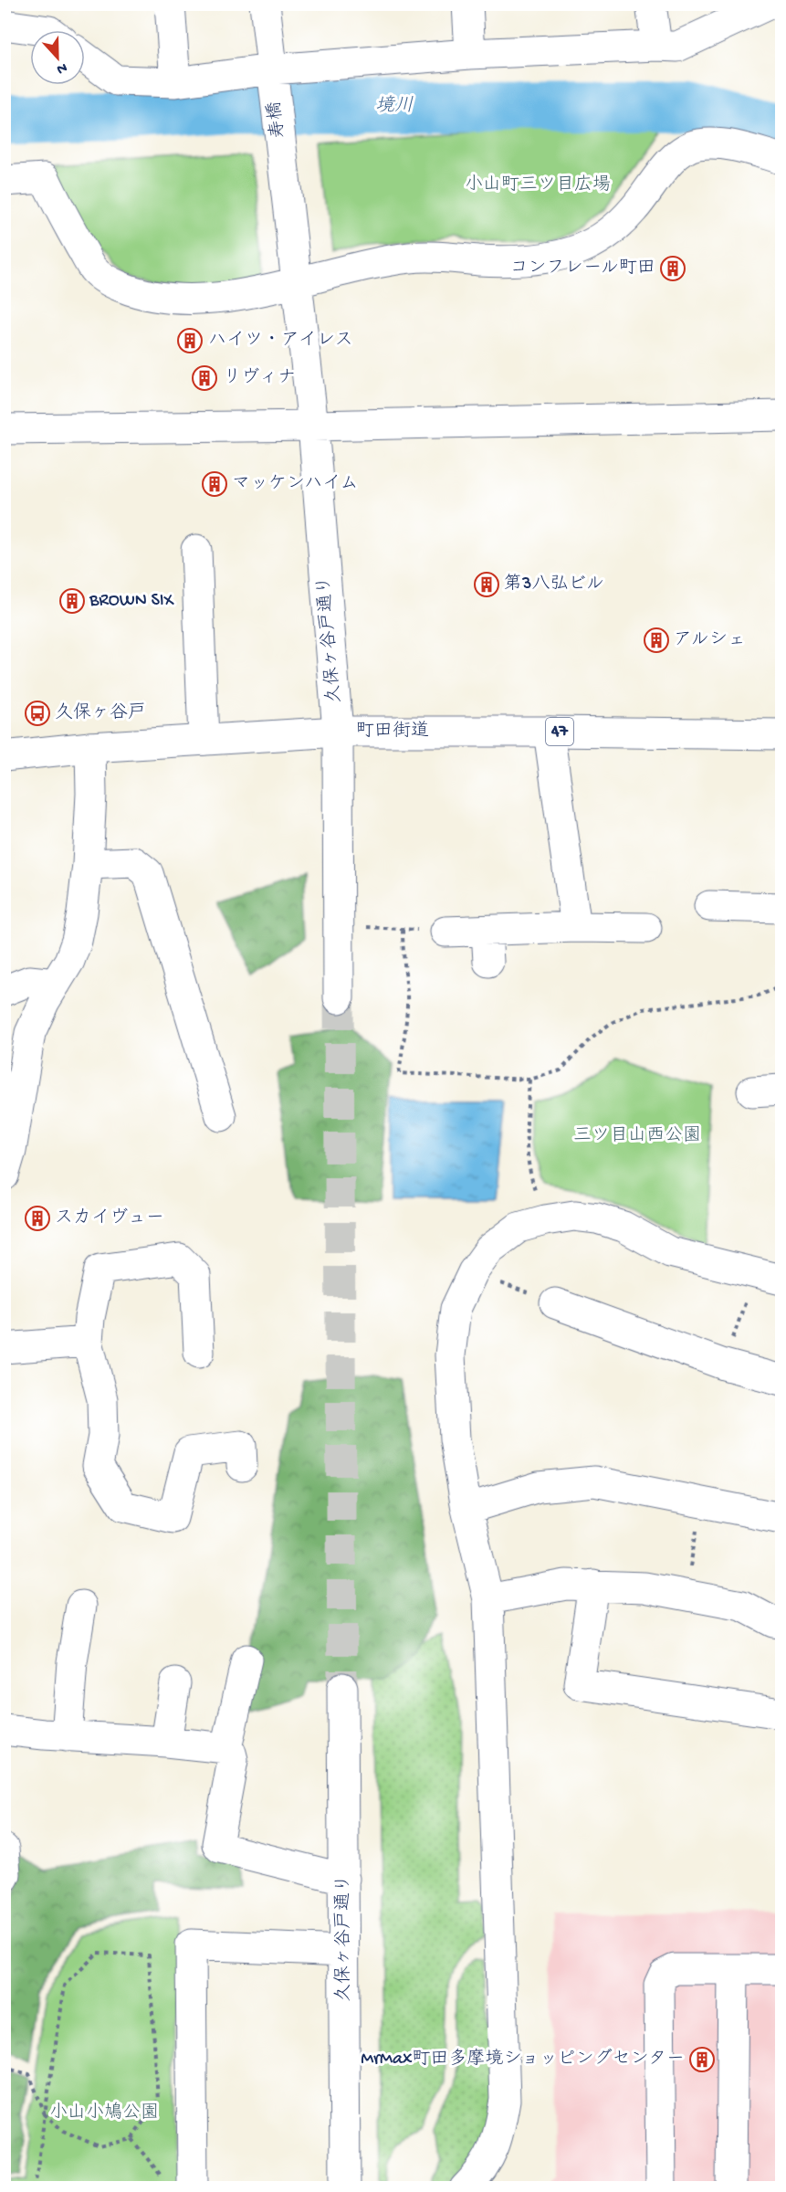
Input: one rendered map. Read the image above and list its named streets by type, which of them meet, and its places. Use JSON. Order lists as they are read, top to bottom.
{
  "streets": {
    "street": [
      "寿橋",
      "久保ヶ谷戸通り",
      "町田街道",
      "47"
    ]
  },
  "crossings": [
    ["寿橋", "久保ヶ谷戸通り"],
    ["久保ヶ谷戸通り", "町田街道"]
  ],
  "water": ["境川"],
  "parks": ["小山町三ツ目広場", "三ツ目山西公園", "小山小鳩公園"],
  "places": {
    "building": [
      "コンフレール町田",
      "ハイツ・アイレス",
      "リヴィナ",
      "マッケンハイム",
      "第3八弘ビル",
      "BROWN SIX",
      "アルシェ",
      "スカイヴュー",
      "MrMax町田多摩境ショッピングセンター"
    ],
    "bus stop": ["久保ヶ谷戸"]
  },
  "north": "bottom"
}
